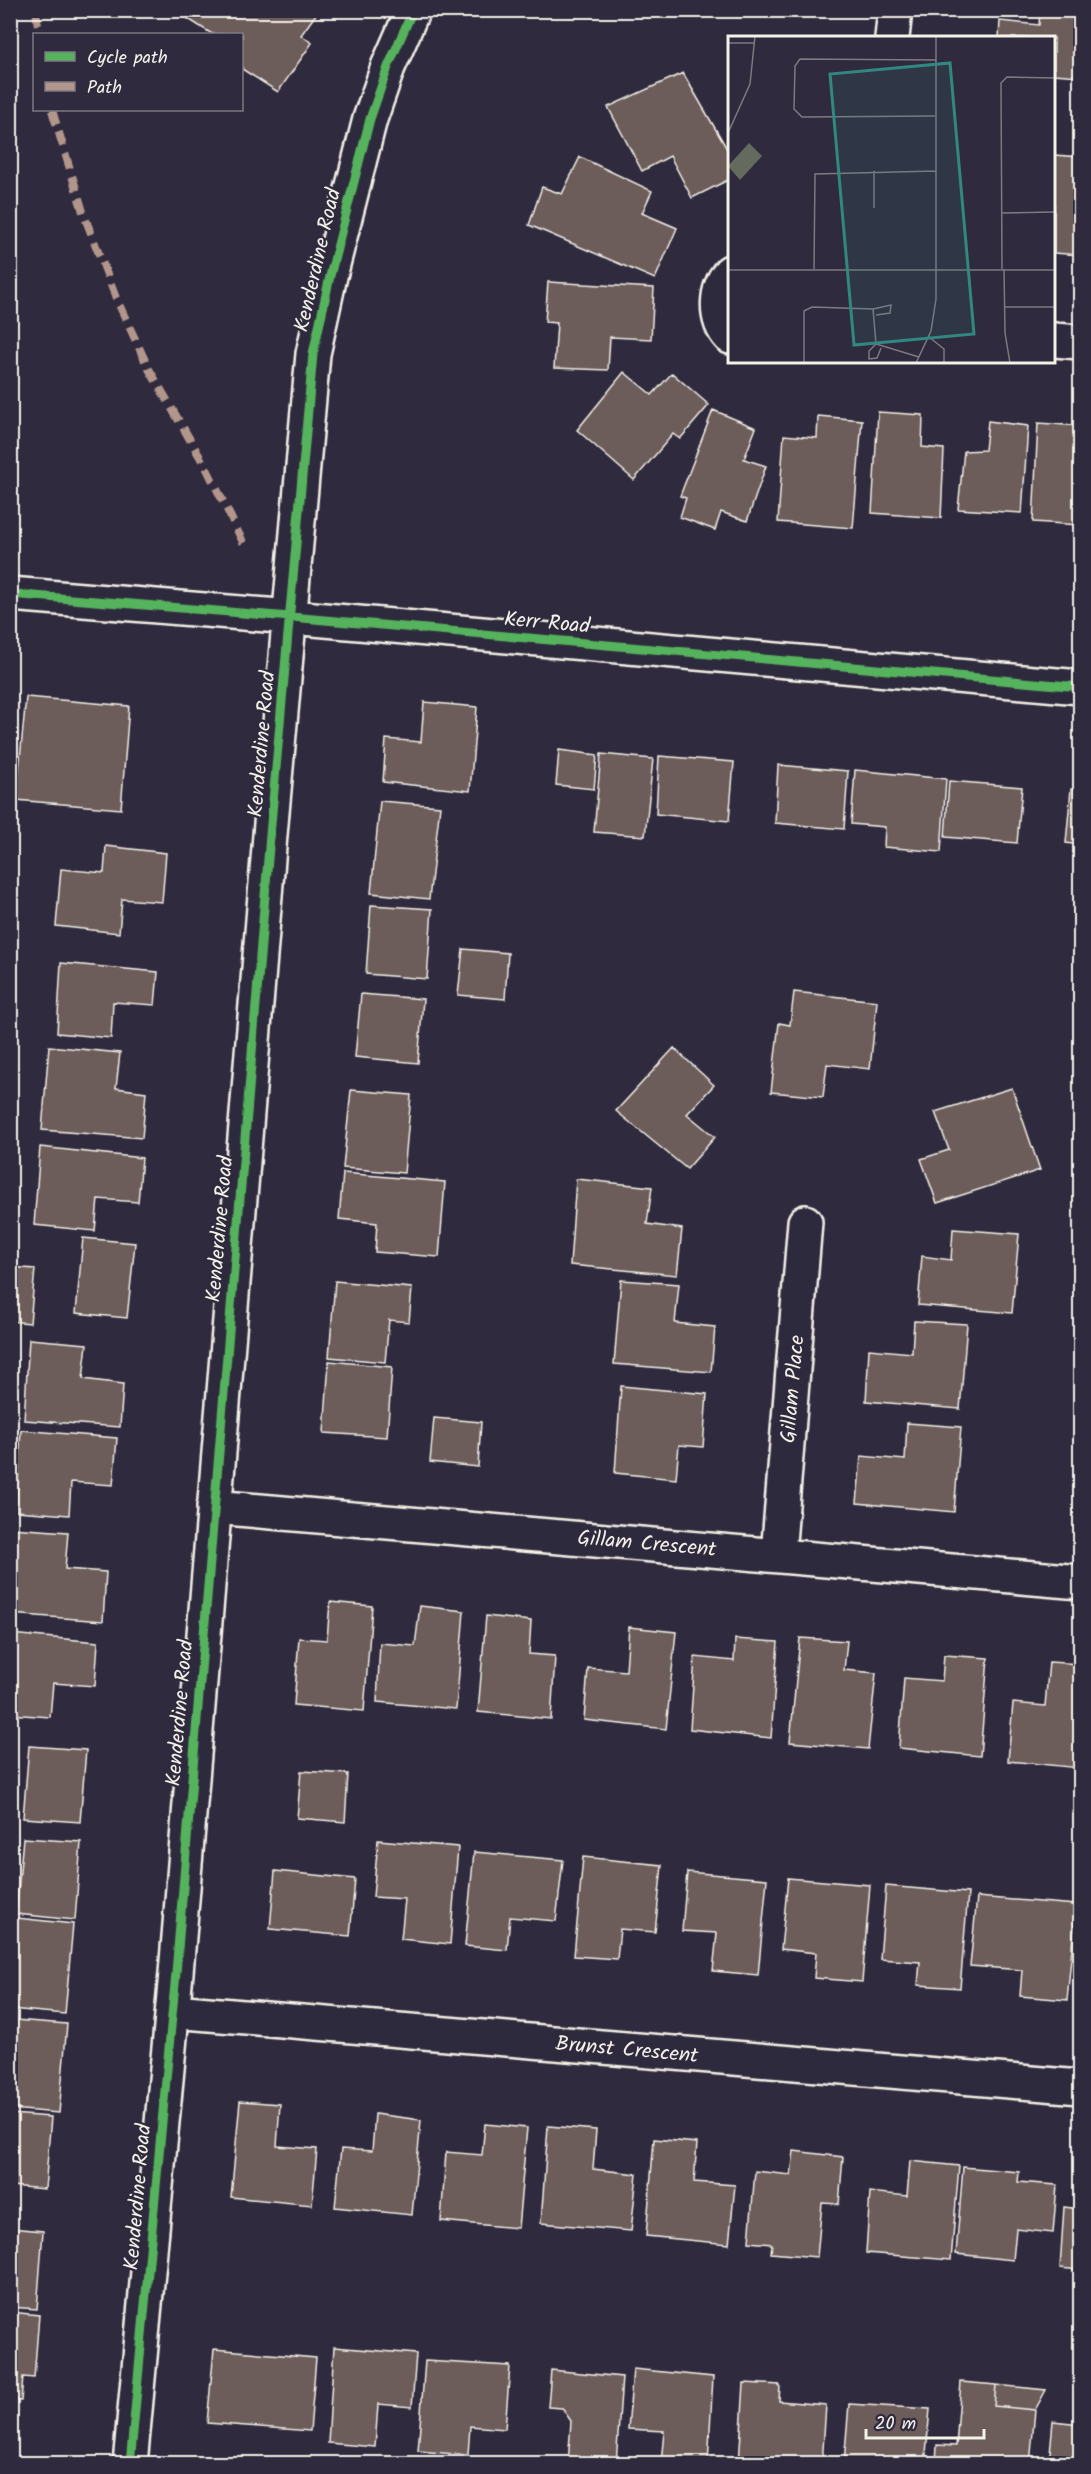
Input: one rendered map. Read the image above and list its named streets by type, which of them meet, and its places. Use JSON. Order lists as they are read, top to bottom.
{
  "streets": {
    "street": [
      "Kenderdine Road",
      "Kerr Road",
      "Gillam Place",
      "Gillam Crescent",
      "Brunst Crescent"
    ]
  },
  "crossings": [
    ["Kenderdine Road", "Kerr Road"],
    ["Kenderdine Road", "Gillam Crescent"],
    ["Kenderdine Road", "Brunst Crescent"],
    ["Gillam Place", "Gillam Crescent"]
  ],
  "legend": ["Cycle path", "Path"],
  "scale_bar": "20 m"
}
